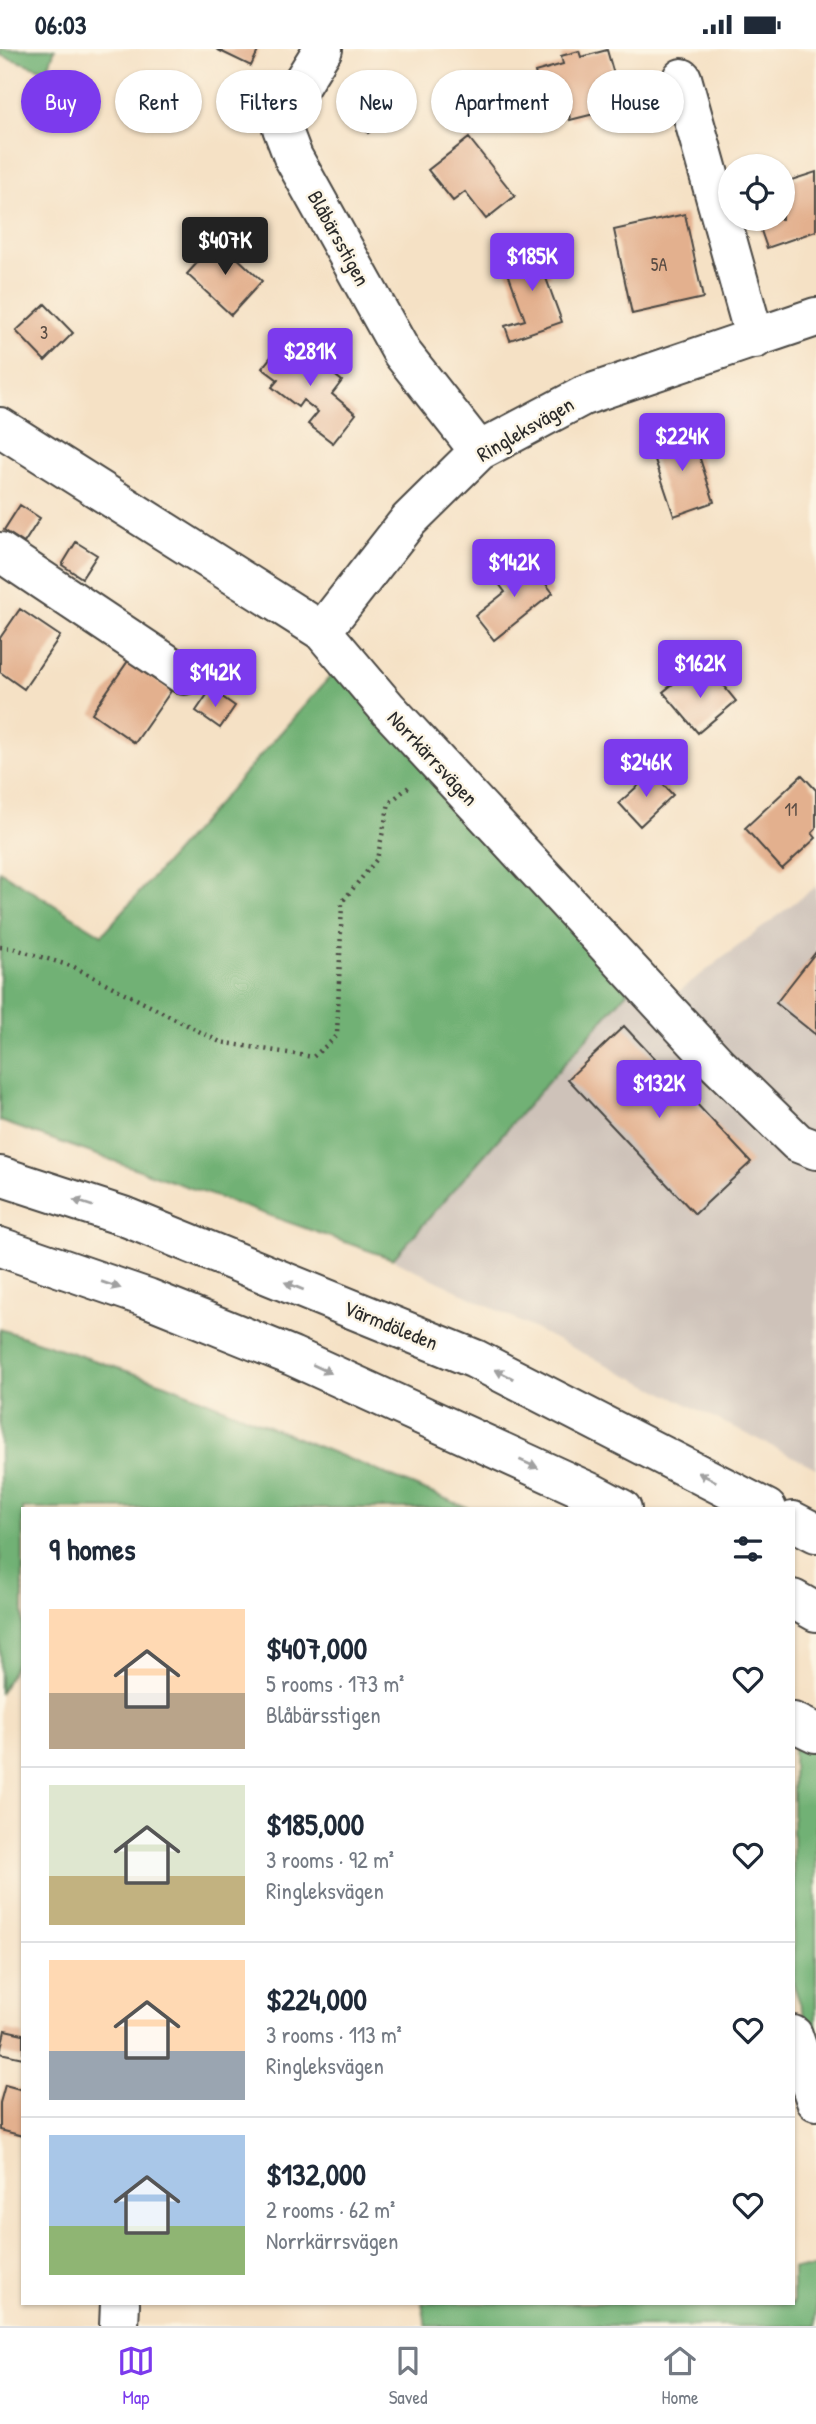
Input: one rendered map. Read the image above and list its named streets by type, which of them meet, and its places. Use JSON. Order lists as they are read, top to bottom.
{
  "streets": {
    "main road": [
      "Blåbärsstigen",
      "Ringleksvägen",
      "Norrkärrsvägen",
      "Värmdöleden"
    ]
  },
  "crossings": [
    ["Blåbärsstigen", "Ringleksvägen"],
    ["Ringleksvägen", "Norrkärrsvägen"]
  ],
  "house_numbers": ["5A", "3", "11"],
  "page": {
    "status": "06:03",
    "chip": [
      "Buy",
      "Rent",
      "Filters",
      "New",
      "Apartment",
      "House"
    ],
    "price": [
      "$407K",
      "$185K",
      "$281K",
      "$224K",
      "$142K",
      "$162K",
      "$142K",
      "$246K",
      "$132K"
    ],
    "heading": "9 homes",
    "list": [
      {
        "name": "$407,000",
        "note": "5 rooms · 173 m² · Blåbärsstigen"
      },
      {
        "name": "$185,000",
        "note": "3 rooms · 92 m² · Ringleksvägen"
      },
      {
        "name": "$224,000",
        "note": "3 rooms · 113 m² · Ringleksvägen"
      },
      {
        "name": "$132,000",
        "note": "2 rooms · 62 m² · Norrkärrsvägen"
      }
    ],
    "tabs": ["Map", "Saved", "Home"]
  }
}
